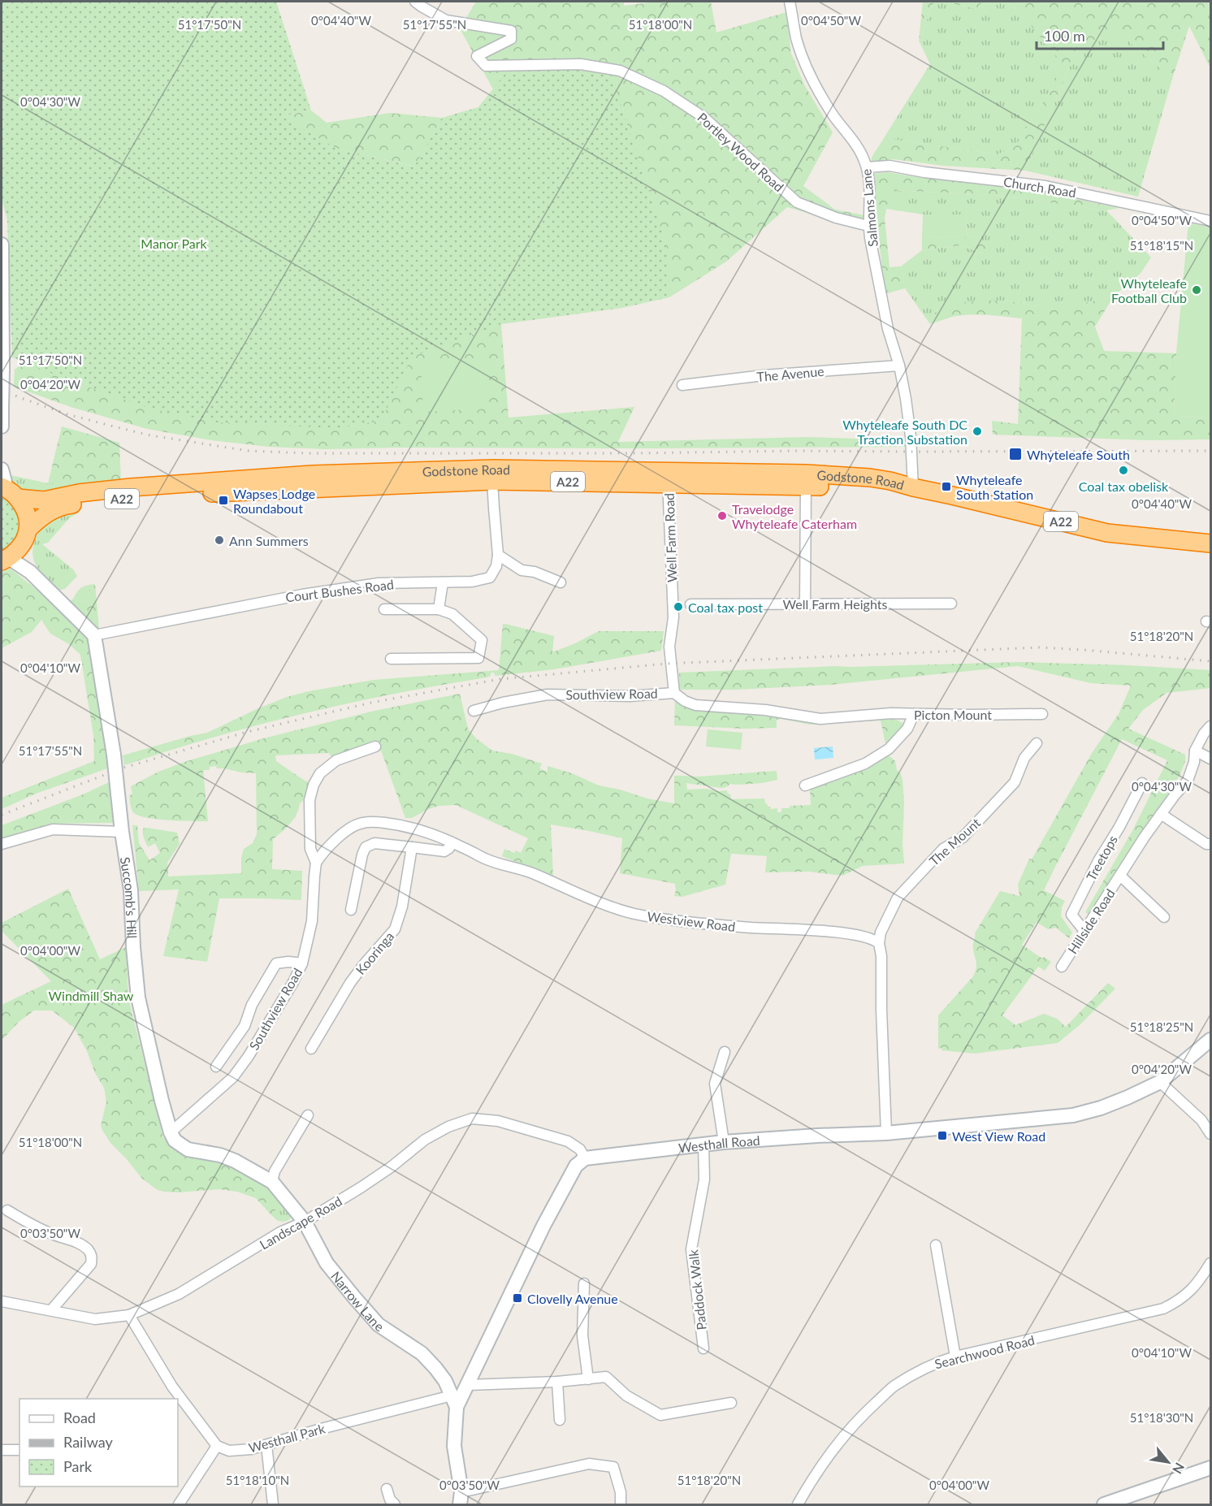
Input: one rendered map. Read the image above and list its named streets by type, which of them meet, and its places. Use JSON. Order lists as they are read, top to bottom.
{
  "streets": {
    "highway": ["Godstone Road", "A22"],
    "street": [
      "Portley Wood Road",
      "Church Road",
      "Salmons Lane",
      "The Avenue",
      "Well Farm Road",
      "Court Bushes Road",
      "Well Farm Heights",
      "Southview Road",
      "Picton Mount",
      "The Mount",
      "Treetops",
      "Succomb's Hill",
      "Westview Road",
      "Hillside Road",
      "Kooringa",
      "Westhall Road",
      "Landscape Road",
      "Paddock Walk",
      "Narrow Lane",
      "Searchwood Road",
      "Westhall Park"
    ]
  },
  "crossings": [
    ["Portley Wood Road", "Salmons Lane"],
    ["Church Road", "Salmons Lane"],
    ["Salmons Lane", "The Avenue"],
    ["Salmons Lane", "Godstone Road"],
    ["Godstone Road", "Well Farm Road"],
    ["Godstone Road", "Court Bushes Road"],
    ["Well Farm Road", "Southview Road"],
    ["Court Bushes Road", "Succomb's Hill"],
    ["Southview Road", "Picton Mount"],
    ["Southview Road", "Succomb's Hill"],
    ["Southview Road", "Westview Road"],
    ["The Mount", "Westview Road"],
    ["Treetops", "Hillside Road"],
    ["Westhall Road", "Landscape Road"],
    ["Westhall Road", "Paddock Walk"],
    ["Landscape Road", "Narrow Lane"],
    ["Narrow Lane", "Westhall Park"]
  ],
  "parks": ["Manor Park", "Windmill Shaw"],
  "places": {
    "other": [
      "Whyteleafe Football Club",
      "Whyteleafe South DC Traction Substation",
      "Coal tax obelisk",
      "Travelodge Whyteleafe Caterham",
      "Ann Summers",
      "Coal tax post"
    ],
    "transit": [
      "Whyteleafe South",
      "Whyteleafe South Station",
      "Wapses Lodge Roundabout",
      "West View Road",
      "Clovelly Avenue"
    ]
  },
  "legend": ["Road", "Railway", "Park"],
  "scale_bar": "100 m",
  "north": "bottom right",
  "coordinates": [
    "0°04'40\"W",
    "0°04'50\"W",
    "51°17'50\"N",
    "51°17'55\"N",
    "51°18'00\"N",
    "0°04'30\"W",
    "51°18'15\"N",
    "0°04'20\"W",
    "51°18'20\"N",
    "0°04'10\"W",
    "0°04'00\"W",
    "51°18'25\"N",
    "0°03'50\"W",
    "51°18'30\"N",
    "51°18'10\"N"
  ]
}
